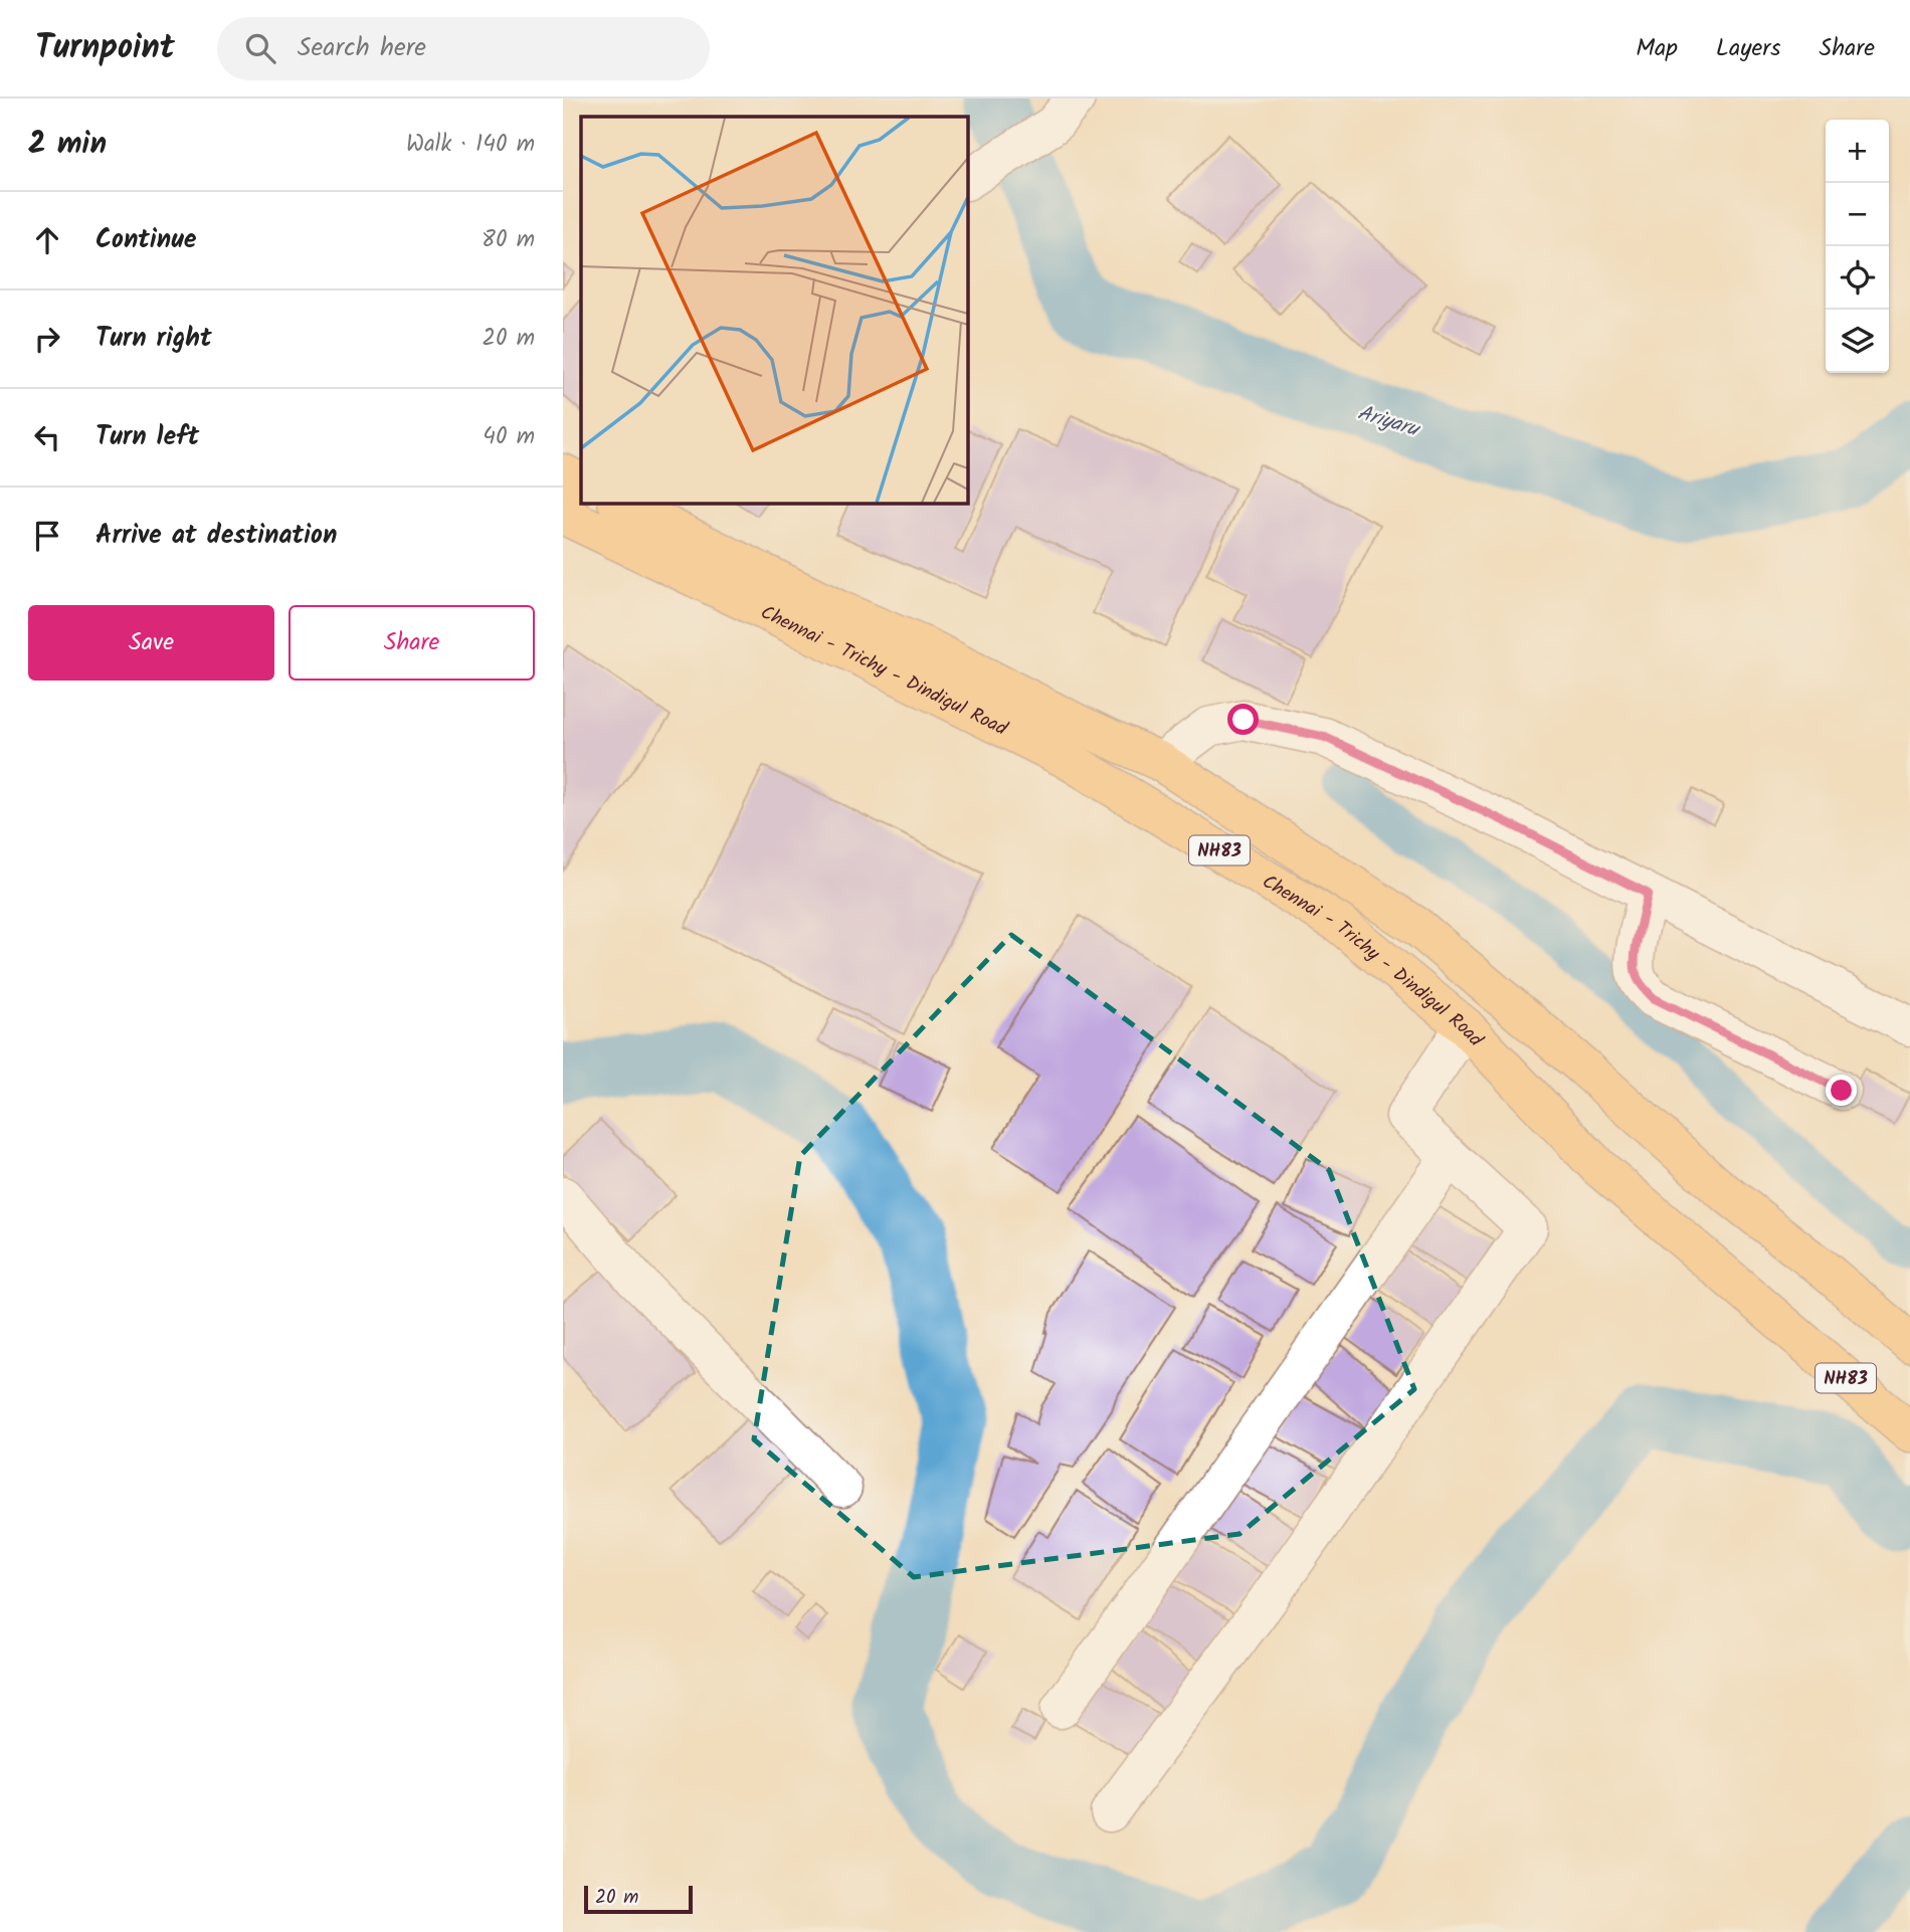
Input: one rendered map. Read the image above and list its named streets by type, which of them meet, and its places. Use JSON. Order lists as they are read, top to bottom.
{
  "streets": {
    "highway": ["Chennai - Trichy - Dindigul Road", "NH83"]
  },
  "water": ["Ariyaru"],
  "scale_bar": "20 m",
  "page": {
    "header": "Turnpoint",
    "search": "Search here",
    "nav": ["Map", "Layers", "Share"],
    "heading": ["2 min", "Walk · 140 m"],
    "map_buttons": ["+", "−"],
    "list": [
      ["Continue", "80 m"],
      ["Turn right", "20 m"],
      ["Turn left", "40 m"],
      "Arrive at destination"
    ],
    "buttons": ["Save", "Share"],
    "scale": "20 m"
  }
}
